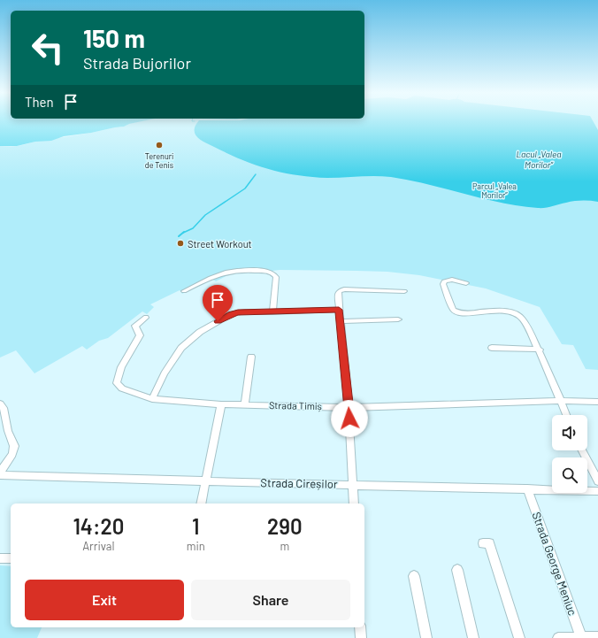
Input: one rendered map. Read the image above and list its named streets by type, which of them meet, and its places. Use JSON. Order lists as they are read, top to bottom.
{
  "streets": {
    "street": ["Strada Timiș", "Strada Cireșilor", "Strada George Meniuc"]
  },
  "crossings": [
    ["Strada Cireșilor", "Strada George Meniuc"]
  ],
  "water": ["Lacul „Valea Morilor”"],
  "parks": ["Parcul „Valea Morilor”"],
  "places": ["Terenuri de Tenis", "Street Workout"],
  "page": {
    "turn": ["150 m", "Strada Bujorilor"],
    "then": "Then",
    "eta": [
      "14:20",
      "Arrival",
      "1",
      "min",
      "290",
      "m"
    ],
    "buttons": ["Exit", "Share"]
  }
}
